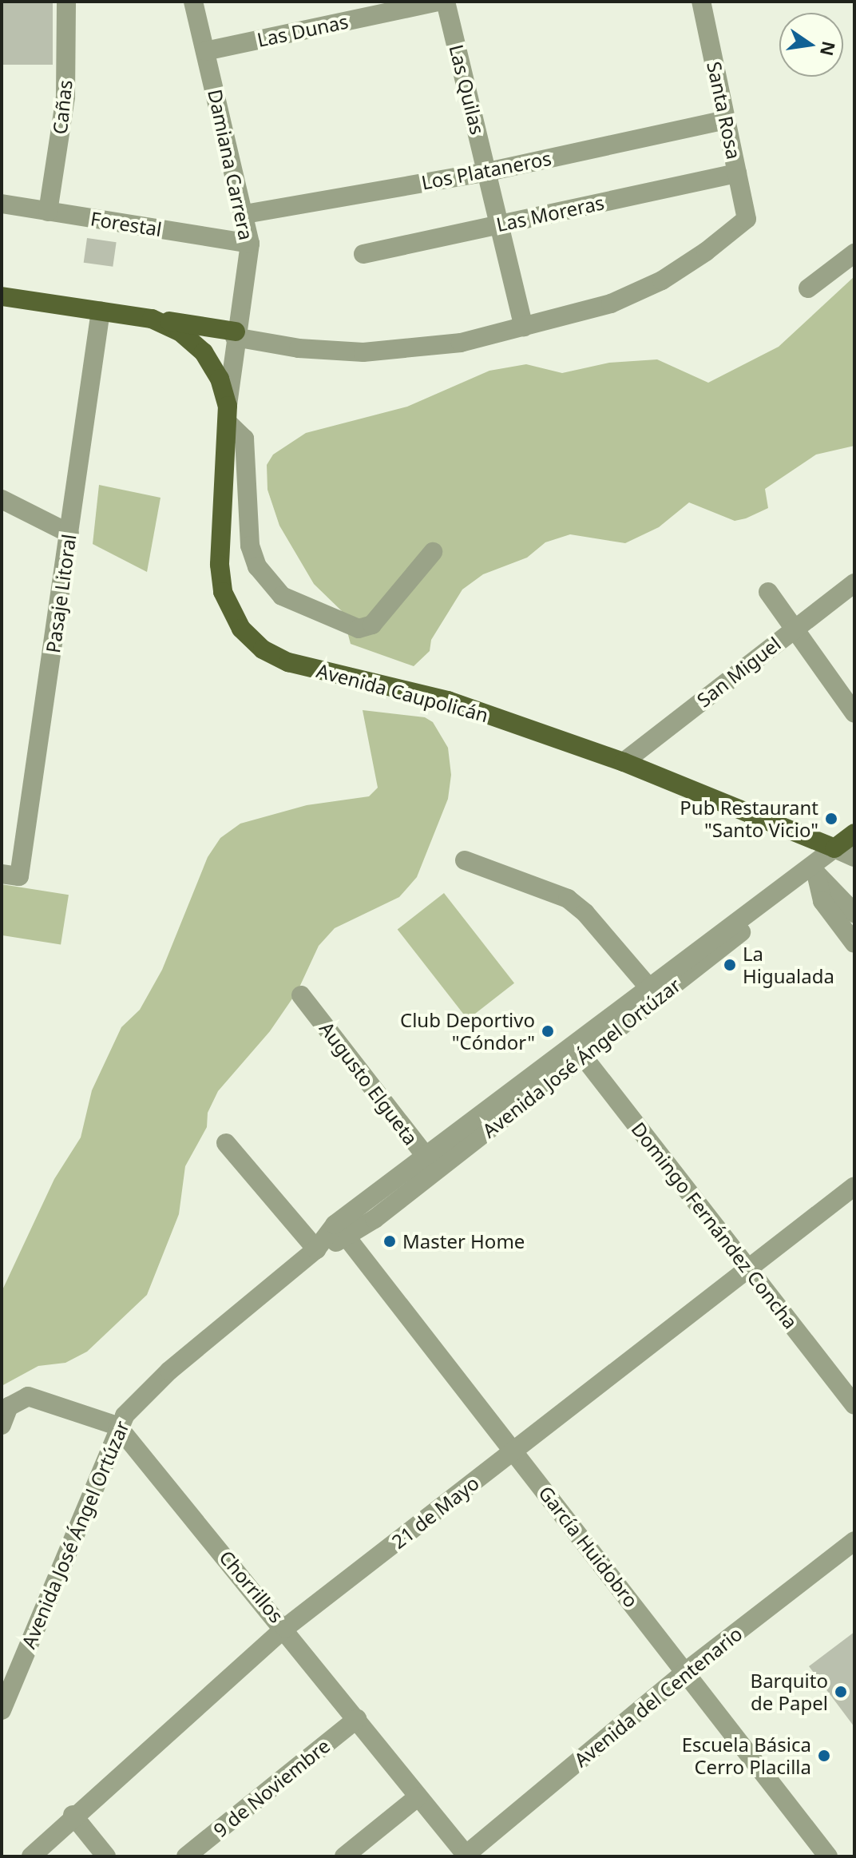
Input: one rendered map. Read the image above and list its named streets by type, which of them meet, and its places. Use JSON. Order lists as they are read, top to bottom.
{
  "streets": {
    "main road": ["Avenida Caupolicán", "Avenida José Ángel Ortúzar"],
    "street": [
      "Las Dunas",
      "Las Quilas",
      "Cañas",
      "Santa Rosa",
      "Damiana Carrera",
      "Los Plataneros",
      "Las Moreras",
      "Forestal",
      "Pasaje Litoral",
      "San Miguel",
      "Augusto Elgueta",
      "Domingo Fernández Concha",
      "21 de Mayo",
      "García Huidobro",
      "Chorrillos",
      "Avenida del Centenario",
      "9 de Noviembre"
    ]
  },
  "crossings": [
    ["Las Dunas", "Damiana Carrera"],
    ["Las Quilas", "Santa Rosa"],
    ["Las Quilas", "Los Plataneros"],
    ["Las Quilas", "Las Moreras"],
    ["Cañas", "Forestal"],
    ["Santa Rosa", "Los Plataneros"],
    ["Santa Rosa", "Las Moreras"],
    ["Damiana Carrera", "Los Plataneros"],
    ["Damiana Carrera", "Forestal"],
    ["Damiana Carrera", "Avenida Caupolicán"],
    ["San Miguel", "Avenida Caupolicán"],
    ["Avenida Caupolicán", "Avenida José Ángel Ortúzar"],
    ["Avenida José Ángel Ortúzar", "Augusto Elgueta"],
    ["Avenida José Ángel Ortúzar", "Domingo Fernández Concha"],
    ["Avenida José Ángel Ortúzar", "García Huidobro"],
    ["Avenida José Ángel Ortúzar", "Chorrillos"],
    ["Domingo Fernández Concha", "21 de Mayo"],
    ["21 de Mayo", "García Huidobro"],
    ["21 de Mayo", "Chorrillos"],
    ["García Huidobro", "Avenida del Centenario"],
    ["Chorrillos", "Avenida del Centenario"],
    ["Chorrillos", "9 de Noviembre"]
  ],
  "places": [
    "Pub Restaurant \"Santo Vicio\"",
    "La Higualada",
    "Club Deportivo \"Cóndor\"",
    "Master Home",
    "Barquito de Papel",
    "Escuela Básica Cerro Placilla"
  ],
  "north": "right"
}
